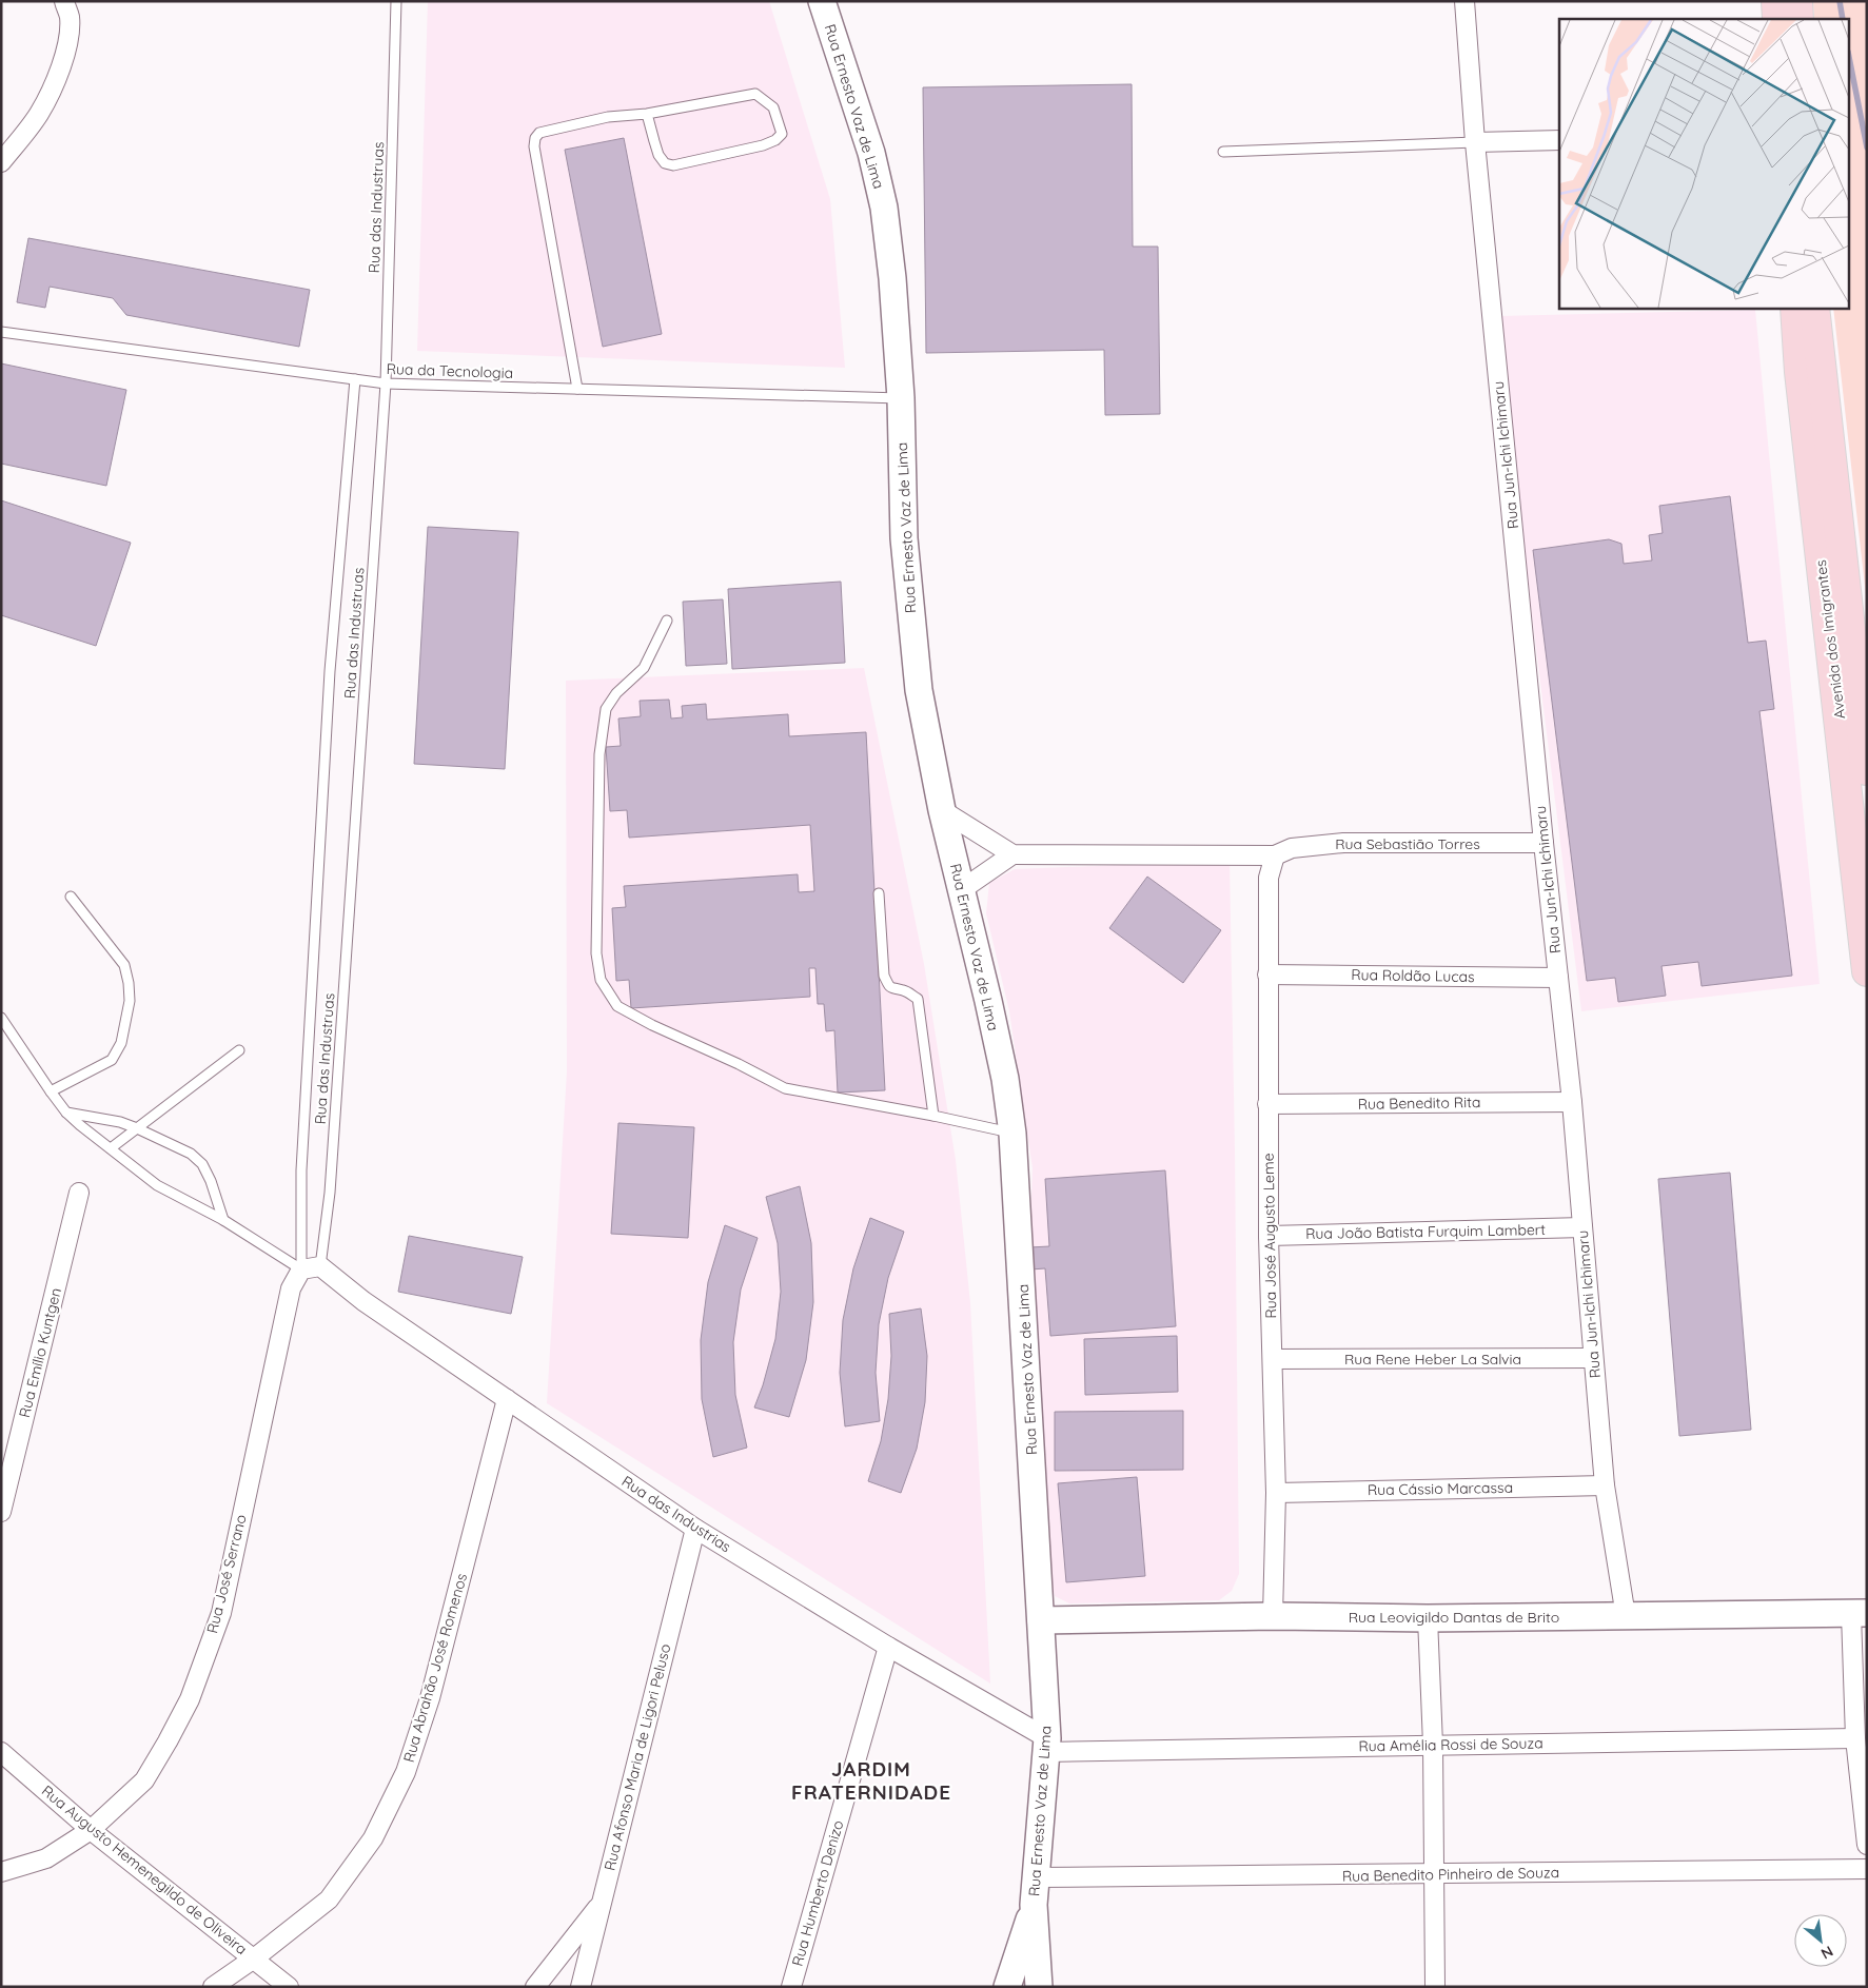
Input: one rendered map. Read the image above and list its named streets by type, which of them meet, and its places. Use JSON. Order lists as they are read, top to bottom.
{
  "streets": {
    "main road": ["Avenida dos Imigrantes"],
    "street": [
      "Rua Ernesto Vaz de Lima",
      "Rua Jun-Ichi Ichimaru",
      "Rua Sebastião Torres",
      "Rua Roldão Lucas",
      "Rua Benedito Rita",
      "Rua João Batista Furquim Lambert",
      "Rua José Augusto Leme",
      "Rua Emílio Kuntgen",
      "Rua Rene Heber La Salvia",
      "Rua Cássio Marcassa",
      "Rua das Industrias",
      "Rua José Serrano",
      "Rua Leovigildo Dantas de Brito",
      "Rua Abrahão José Romenos",
      "Rua Amélia Rossi de Souza",
      "Rua Afonso Maria de Ligori Peluso",
      "Rua Augusto Hemenegildo de Oliveira",
      "Rua Benedito Pinheiro de Souza",
      "Rua Humberto Denizo"
    ],
    "lane": ["Rua das Industruas", "Rua da Tecnologia"]
  },
  "crossings": [
    ["Rua Ernesto Vaz de Lima", "Rua da Tecnologia"],
    ["Rua Ernesto Vaz de Lima", "Rua das Industrias"],
    ["Rua Ernesto Vaz de Lima", "Rua Leovigildo Dantas de Brito"],
    ["Rua Ernesto Vaz de Lima", "Rua Amélia Rossi de Souza"],
    ["Rua Ernesto Vaz de Lima", "Rua Benedito Pinheiro de Souza"],
    ["Rua das Industruas", "Rua da Tecnologia"],
    ["Rua das Industruas", "Rua das Industrias"],
    ["Rua Jun-Ichi Ichimaru", "Rua Sebastião Torres"],
    ["Rua Jun-Ichi Ichimaru", "Rua Roldão Lucas"],
    ["Rua Jun-Ichi Ichimaru", "Rua Benedito Rita"],
    ["Rua Jun-Ichi Ichimaru", "Rua João Batista Furquim Lambert"],
    ["Rua Jun-Ichi Ichimaru", "Rua Rene Heber La Salvia"],
    ["Rua Jun-Ichi Ichimaru", "Rua Cássio Marcassa"],
    ["Rua Jun-Ichi Ichimaru", "Rua Leovigildo Dantas de Brito"],
    ["Rua Sebastião Torres", "Rua José Augusto Leme"],
    ["Rua Roldão Lucas", "Rua José Augusto Leme"],
    ["Rua Benedito Rita", "Rua José Augusto Leme"],
    ["Rua João Batista Furquim Lambert", "Rua José Augusto Leme"],
    ["Rua José Augusto Leme", "Rua Rene Heber La Salvia"],
    ["Rua José Augusto Leme", "Rua Cássio Marcassa"],
    ["Rua José Augusto Leme", "Rua Leovigildo Dantas de Brito"],
    ["Rua das Industrias", "Rua Abrahão José Romenos"],
    ["Rua das Industrias", "Rua Amélia Rossi de Souza"],
    ["Rua das Industrias", "Rua Afonso Maria de Ligori Peluso"],
    ["Rua das Industrias", "Rua Humberto Denizo"],
    ["Rua José Serrano", "Rua Augusto Hemenegildo de Oliveira"],
    ["Rua Abrahão José Romenos", "Rua Augusto Hemenegildo de Oliveira"]
  ],
  "districts": ["JARDIM FRATERNIDADE"],
  "north": "bottom right"
}
